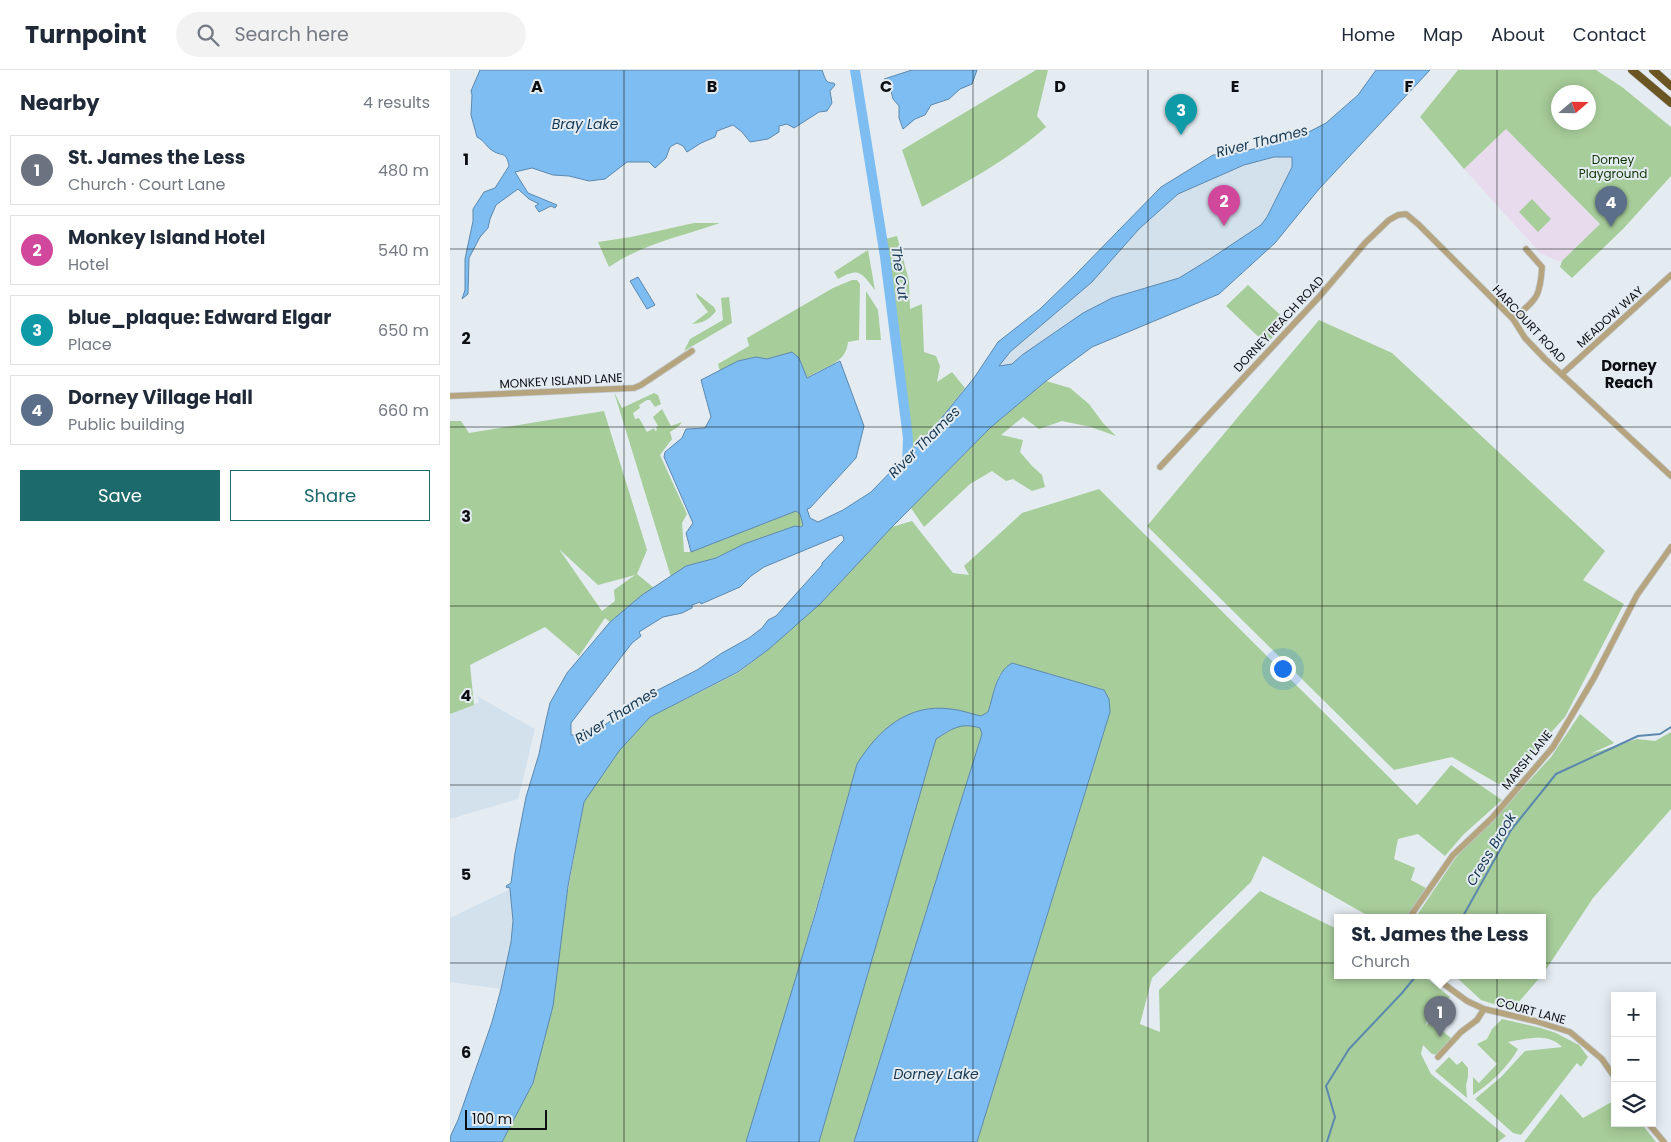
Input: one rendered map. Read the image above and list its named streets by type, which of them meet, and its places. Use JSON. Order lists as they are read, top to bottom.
{
  "streets": {
    "street": [
      "MEADOW WAY",
      "DORNEY REACH ROAD",
      "HARCOURT ROAD",
      "MONKEY ISLAND LANE",
      "MARSH LANE",
      "COURT LANE"
    ]
  },
  "crossings": [
    ["MEADOW WAY", "HARCOURT ROAD"],
    ["DORNEY REACH ROAD", "HARCOURT ROAD"]
  ],
  "districts": ["Dorney Reach"],
  "water": [
    "Bray Lake",
    "River Thames",
    "The Cut",
    "Cress Brook",
    "Dorney Lake"
  ],
  "parks": ["Dorney Playground"],
  "scale_bar": "100 m",
  "north": "right",
  "page": {
    "header": "Turnpoint",
    "search": "Search here",
    "nav": [
      "Home",
      "Map",
      "About",
      "Contact"
    ],
    "heading": ["Nearby", "4 results"],
    "pins": [
      "3",
      "2",
      "4",
      "1"
    ],
    "list": [
      {
        "mark": "1",
        "name": "St. James the Less",
        "note": "Church · Court Lane",
        "value": "480 m"
      },
      {
        "mark": "2",
        "name": "Monkey Island Hotel",
        "note": "Hotel",
        "value": "540 m"
      },
      {
        "mark": "3",
        "name": "blue_plaque: Edward Elgar",
        "note": "Place",
        "value": "650 m"
      },
      {
        "mark": "4",
        "name": "Dorney Village Hall",
        "note": "Public building",
        "value": "660 m"
      }
    ],
    "buttons": ["Save", "Share"],
    "popup": ["St. James the Less", "Church"],
    "map_buttons": ["+", "−"],
    "scale": "100 m"
  },
  "grid": {
    "columns": [
      "A",
      "B",
      "C",
      "D",
      "E",
      "F"
    ],
    "rows": [
      "1",
      "2",
      "3",
      "4",
      "5",
      "6"
    ]
  }
}
